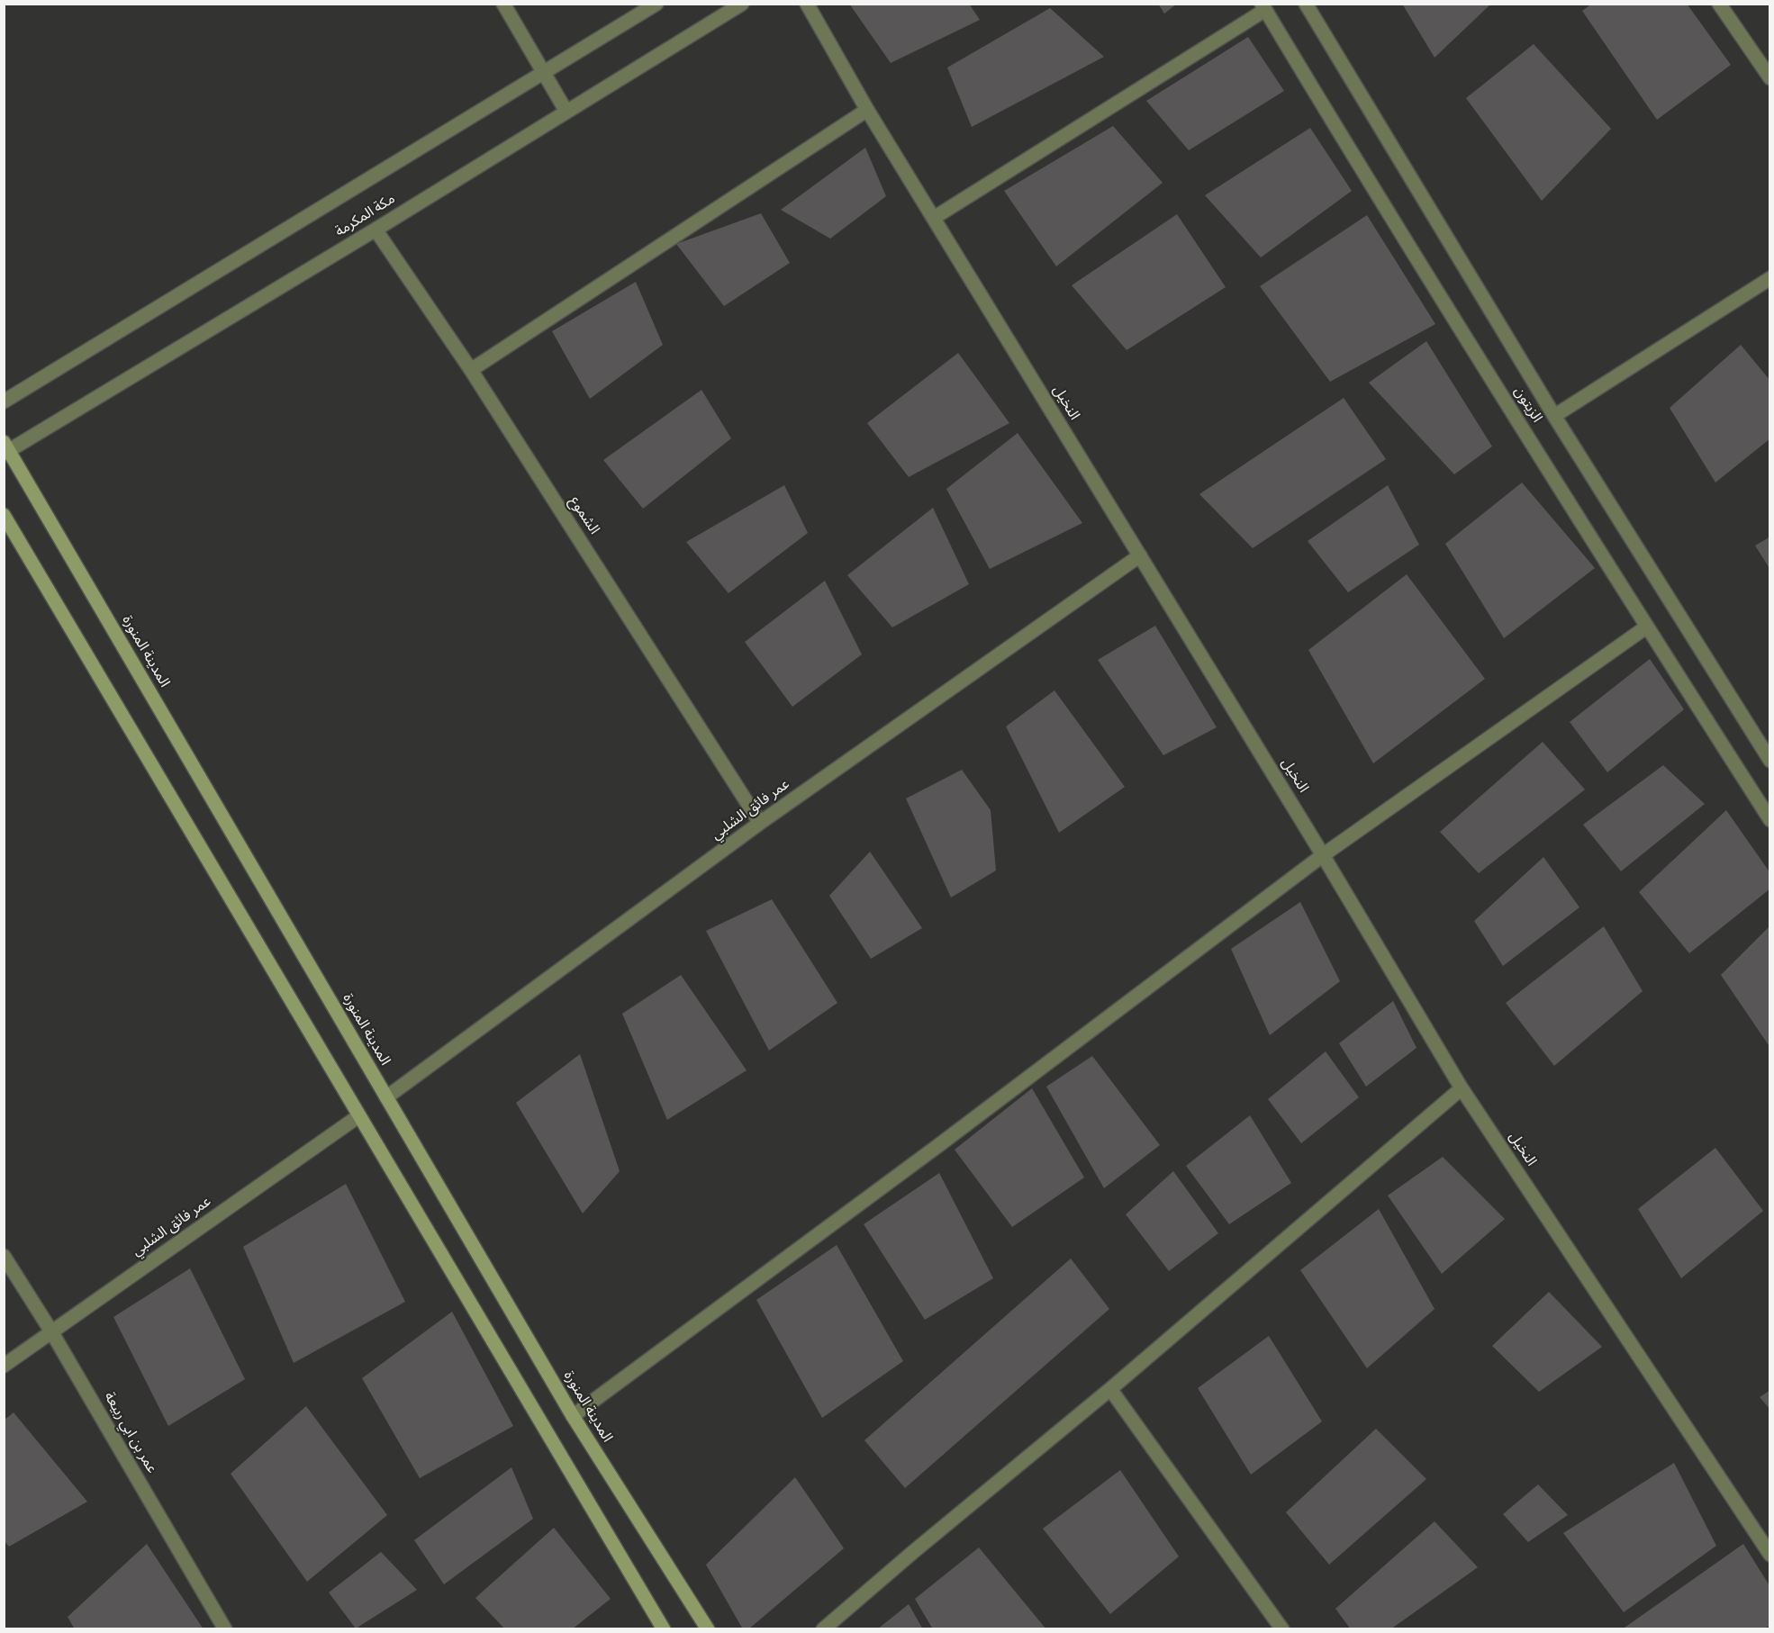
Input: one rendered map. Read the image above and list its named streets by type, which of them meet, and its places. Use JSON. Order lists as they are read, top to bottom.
{
  "streets": {
    "main road": ["المدينة المنورة"],
    "street": [
      "مكة المكرمة",
      "النخيل",
      "الزيتون",
      "الشموع",
      "عمر فائق الشلبي",
      "عمر بن ابي ربيعة"
    ]
  },
  "crossings": [
    ["مكة المكرمة", "الشموع"],
    ["مكة المكرمة", "المدينة المنورة"],
    ["النخيل", "عمر فائق الشلبي"],
    ["الشموع", "عمر فائق الشلبي"],
    ["المدينة المنورة", "عمر فائق الشلبي"],
    ["عمر فائق الشلبي", "عمر بن ابي ربيعة"]
  ]
}
